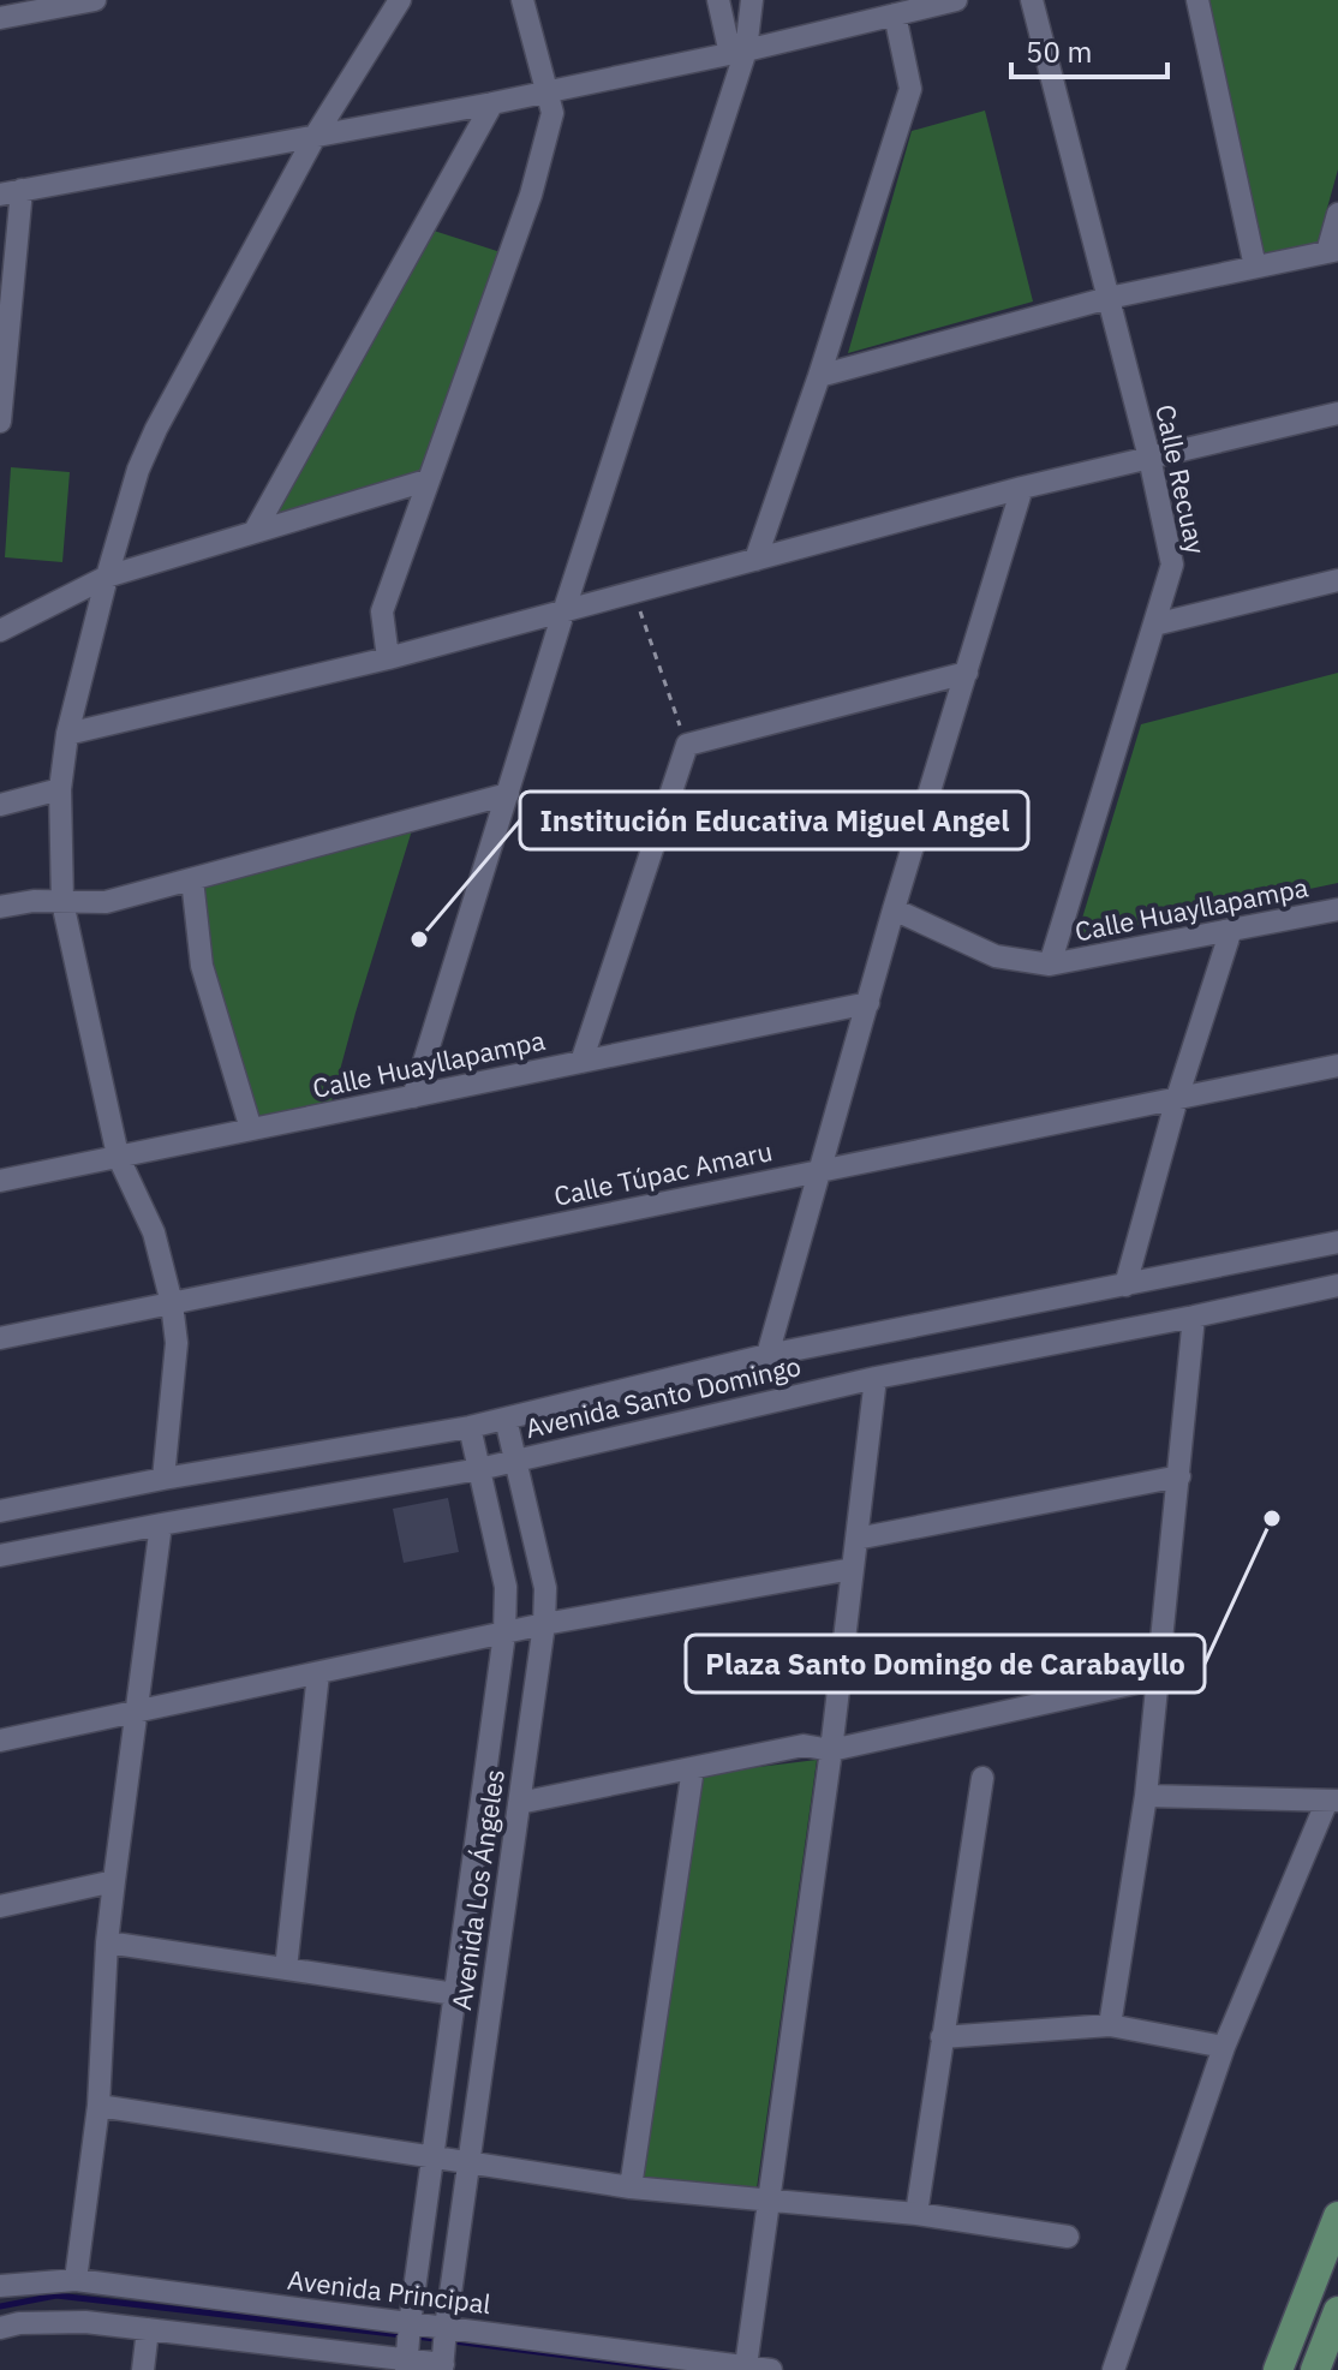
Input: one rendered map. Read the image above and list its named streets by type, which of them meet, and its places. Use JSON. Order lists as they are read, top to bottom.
{
  "streets": {
    "street": [
      "Calle Recuay",
      "Calle Huayllapampa",
      "Calle Túpac Amaru",
      "Avenida Santo Domingo",
      "Avenida Los Ángeles",
      "Avenida Principal"
    ]
  },
  "crossings": [
    ["Calle Recuay", "Calle Huayllapampa"],
    ["Avenida Santo Domingo", "Avenida Los Ángeles"],
    ["Avenida Los Ángeles", "Avenida Principal"]
  ],
  "places": ["Institución Educativa Miguel Angel", "Plaza Santo Domingo de Carabayllo"],
  "scale_bar": "50 m"
}
